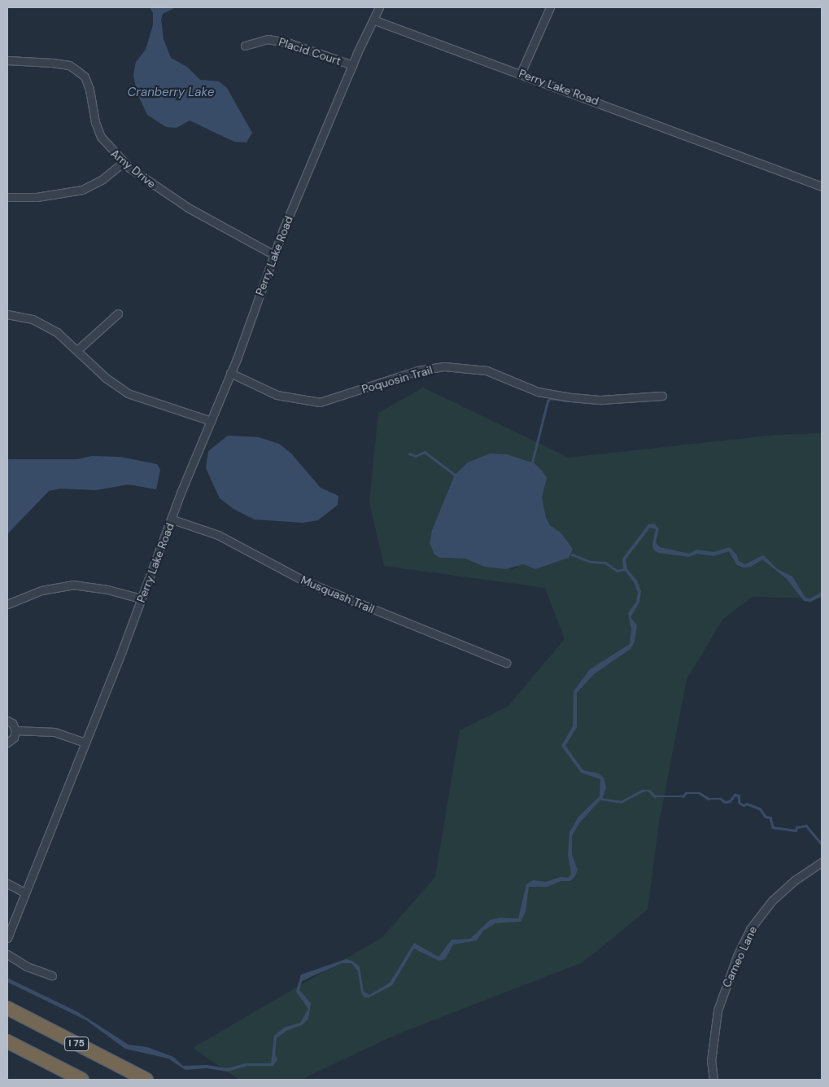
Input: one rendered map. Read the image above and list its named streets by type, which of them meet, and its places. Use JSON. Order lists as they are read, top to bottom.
{
  "streets": {
    "highway": ["I 75"],
    "street": [
      "Placid Court",
      "Perry Lake Road",
      "Amy Drive",
      "Poquosin Trail",
      "Musquash Trail",
      "Cameo Lane"
    ]
  },
  "crossings": [
    ["Placid Court", "Perry Lake Road"],
    ["Perry Lake Road", "Amy Drive"],
    ["Perry Lake Road", "Poquosin Trail"],
    ["Perry Lake Road", "Musquash Trail"]
  ],
  "water": ["Cranberry Lake"]
}
